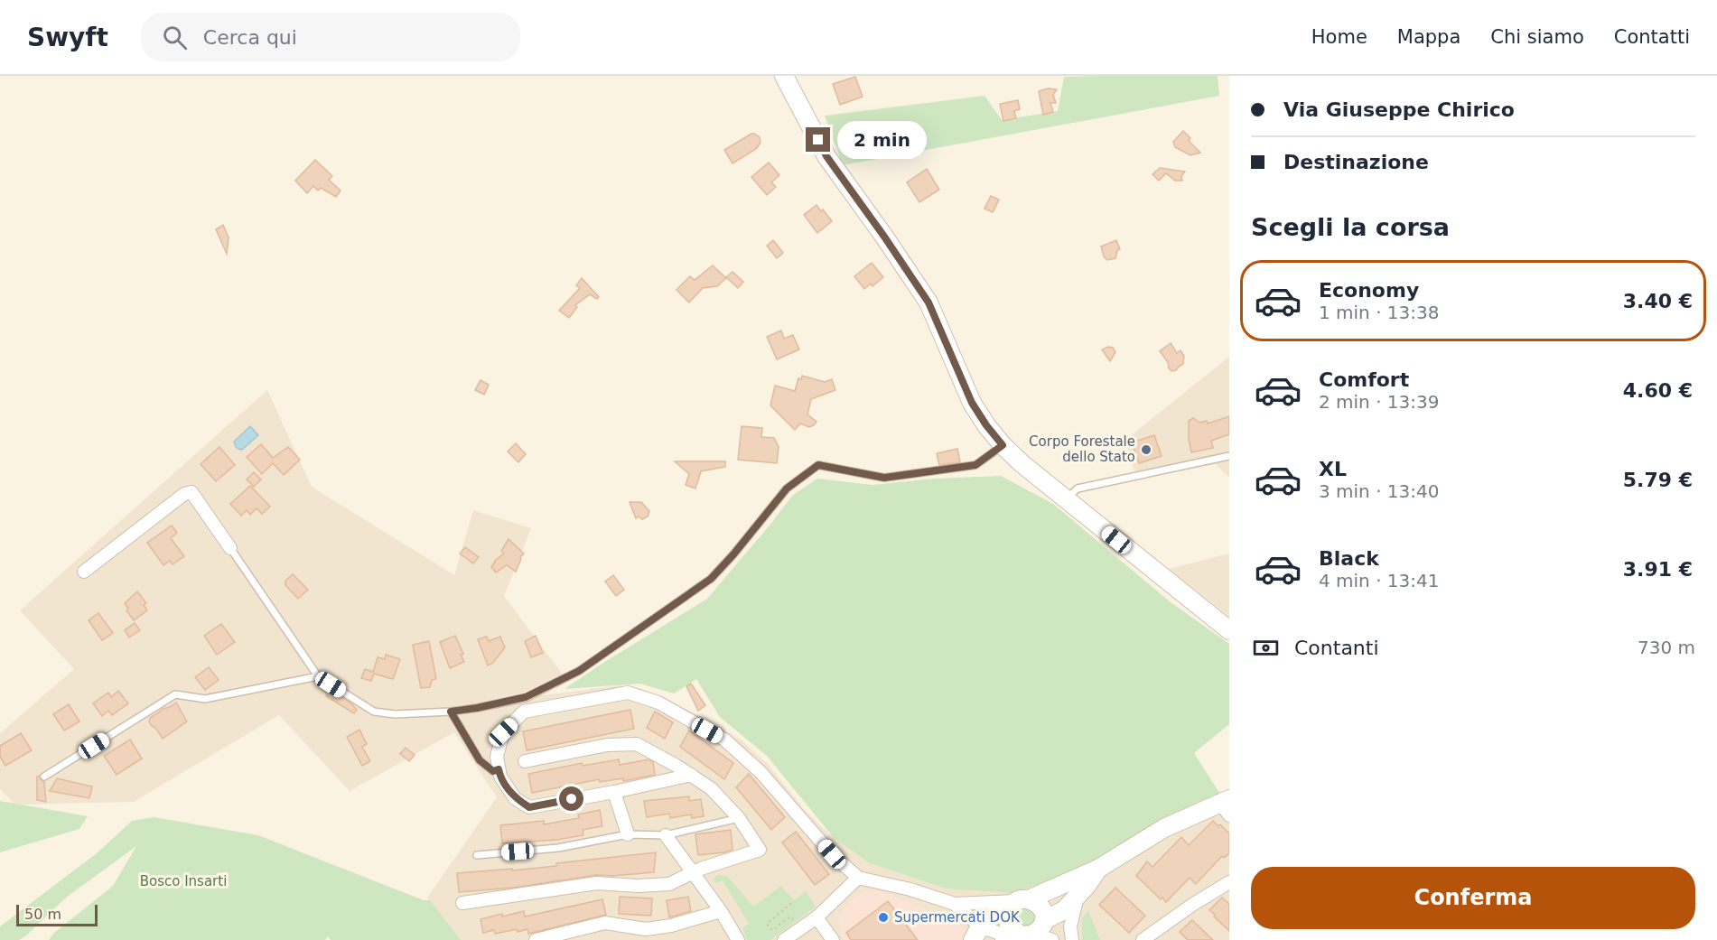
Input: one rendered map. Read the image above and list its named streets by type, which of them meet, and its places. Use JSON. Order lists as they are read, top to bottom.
{
  "parks": ["Bosco Insarti"],
  "places": ["Corpo Forestale dello Stato", "Supermercati DOK"],
  "scale_bar": "50 m",
  "page": {
    "header": "Swyft",
    "search": "Cerca qui",
    "nav": [
      "Home",
      "Mappa",
      "Chi siamo",
      "Contatti"
    ],
    "banner": ["Via Giuseppe Chirico", "Destinazione"],
    "bubble": "2 min",
    "heading": "Scegli la corsa",
    "list": [
      {
        "name": "Economy",
        "note": "1 min · 13:38",
        "value": "3.40 €"
      },
      {
        "name": "Comfort",
        "note": "2 min · 13:39",
        "value": "4.60 €"
      },
      {
        "name": "XL",
        "note": "3 min · 13:40",
        "value": "5.79 €"
      },
      {
        "name": "Black",
        "note": "4 min · 13:41",
        "value": "3.91 €"
      }
    ],
    "pay": ["Contanti", "730 m"],
    "buttons": "Conferma",
    "scale": "50 m"
  }
}
